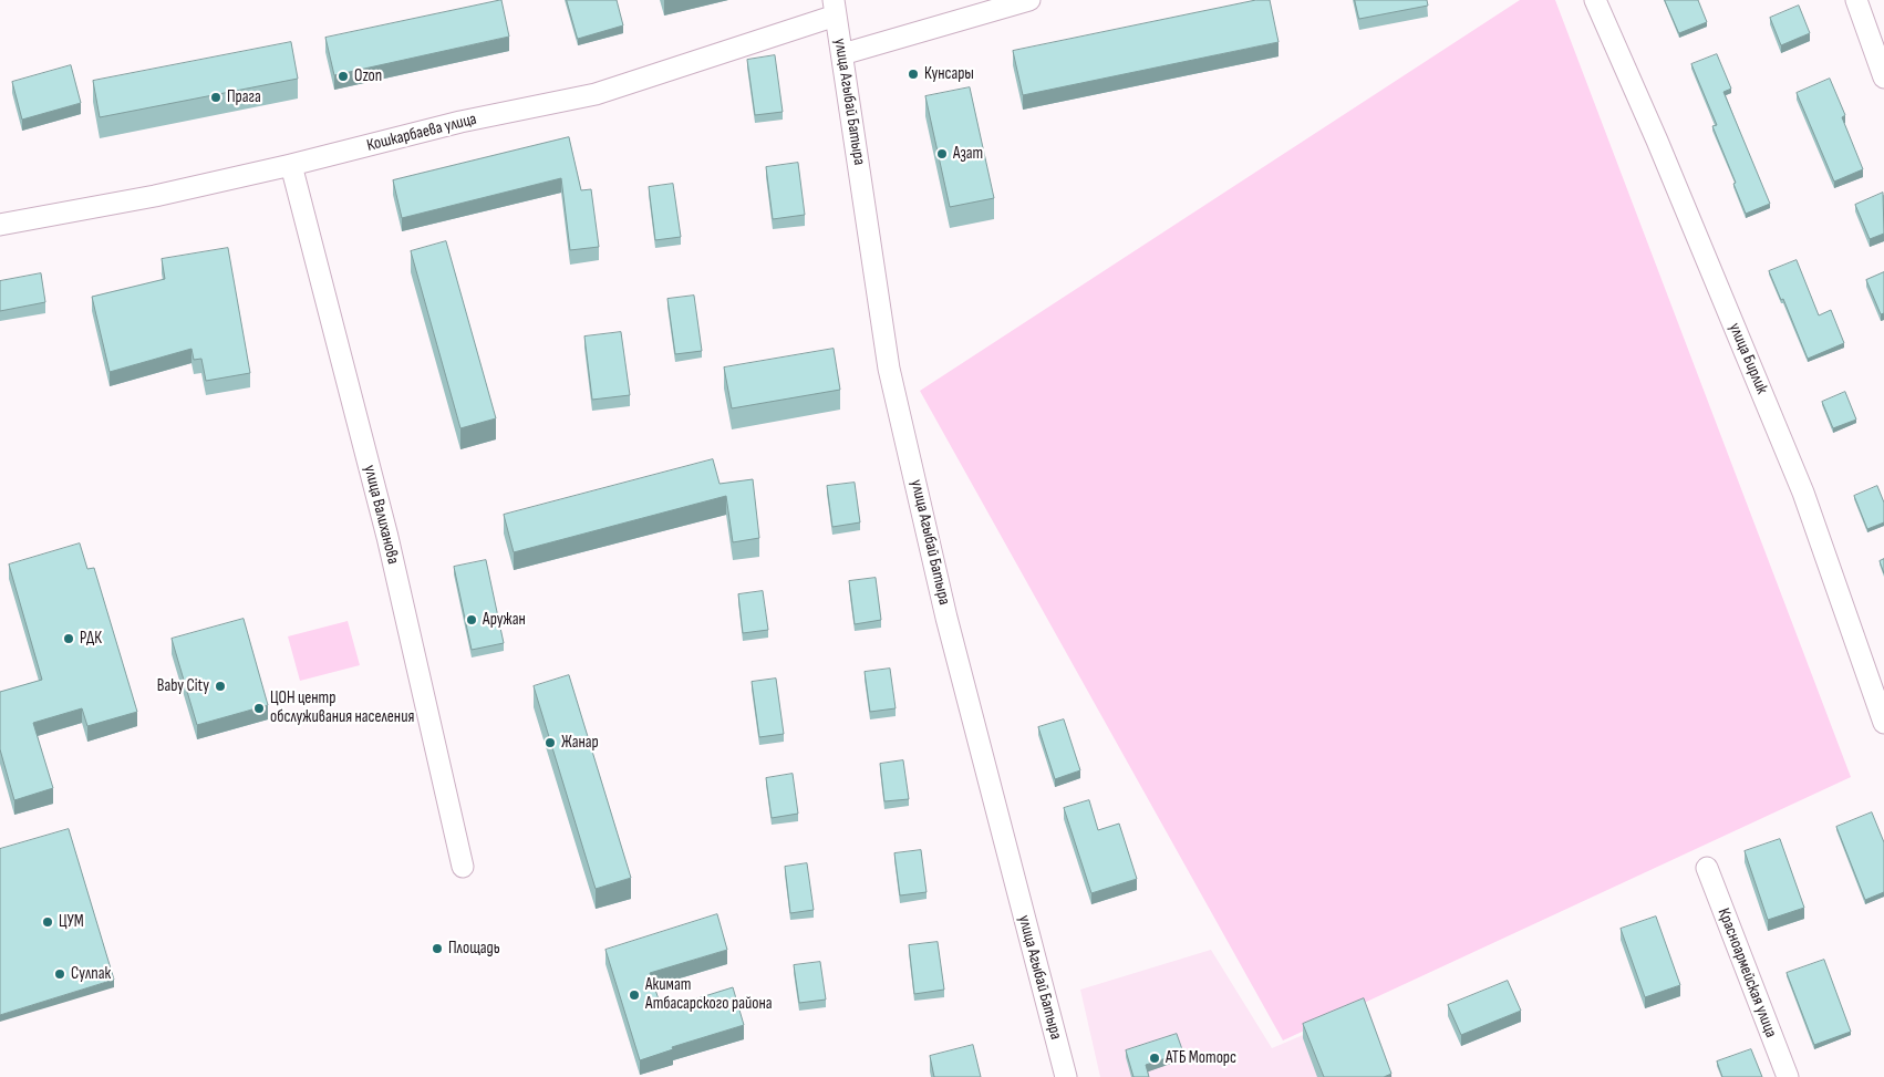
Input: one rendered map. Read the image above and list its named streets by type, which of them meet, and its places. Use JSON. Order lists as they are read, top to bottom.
{
  "streets": {
    "street": [
      "улица Агыбай Батыра",
      "Кошкарбаева улица",
      "улица Бирлик",
      "улица Валиханова",
      "Красноармейская улица"
    ]
  },
  "crossings": [
    ["улица Агыбай Батыра", "Кошкарбаева улица"],
    ["Кошкарбаева улица", "улица Валиханова"]
  ],
  "places": [
    "Кунсары",
    "Ozon",
    "Прага",
    "Азат",
    "Аружан",
    "РДК",
    "Baby City",
    "ЦОН центр обслуживания населения",
    "Жанар",
    "ЦУМ",
    "Площадь",
    "Сулпак",
    "Акимат Атбасарского района",
    "АТБ Моторс"
  ]
}
